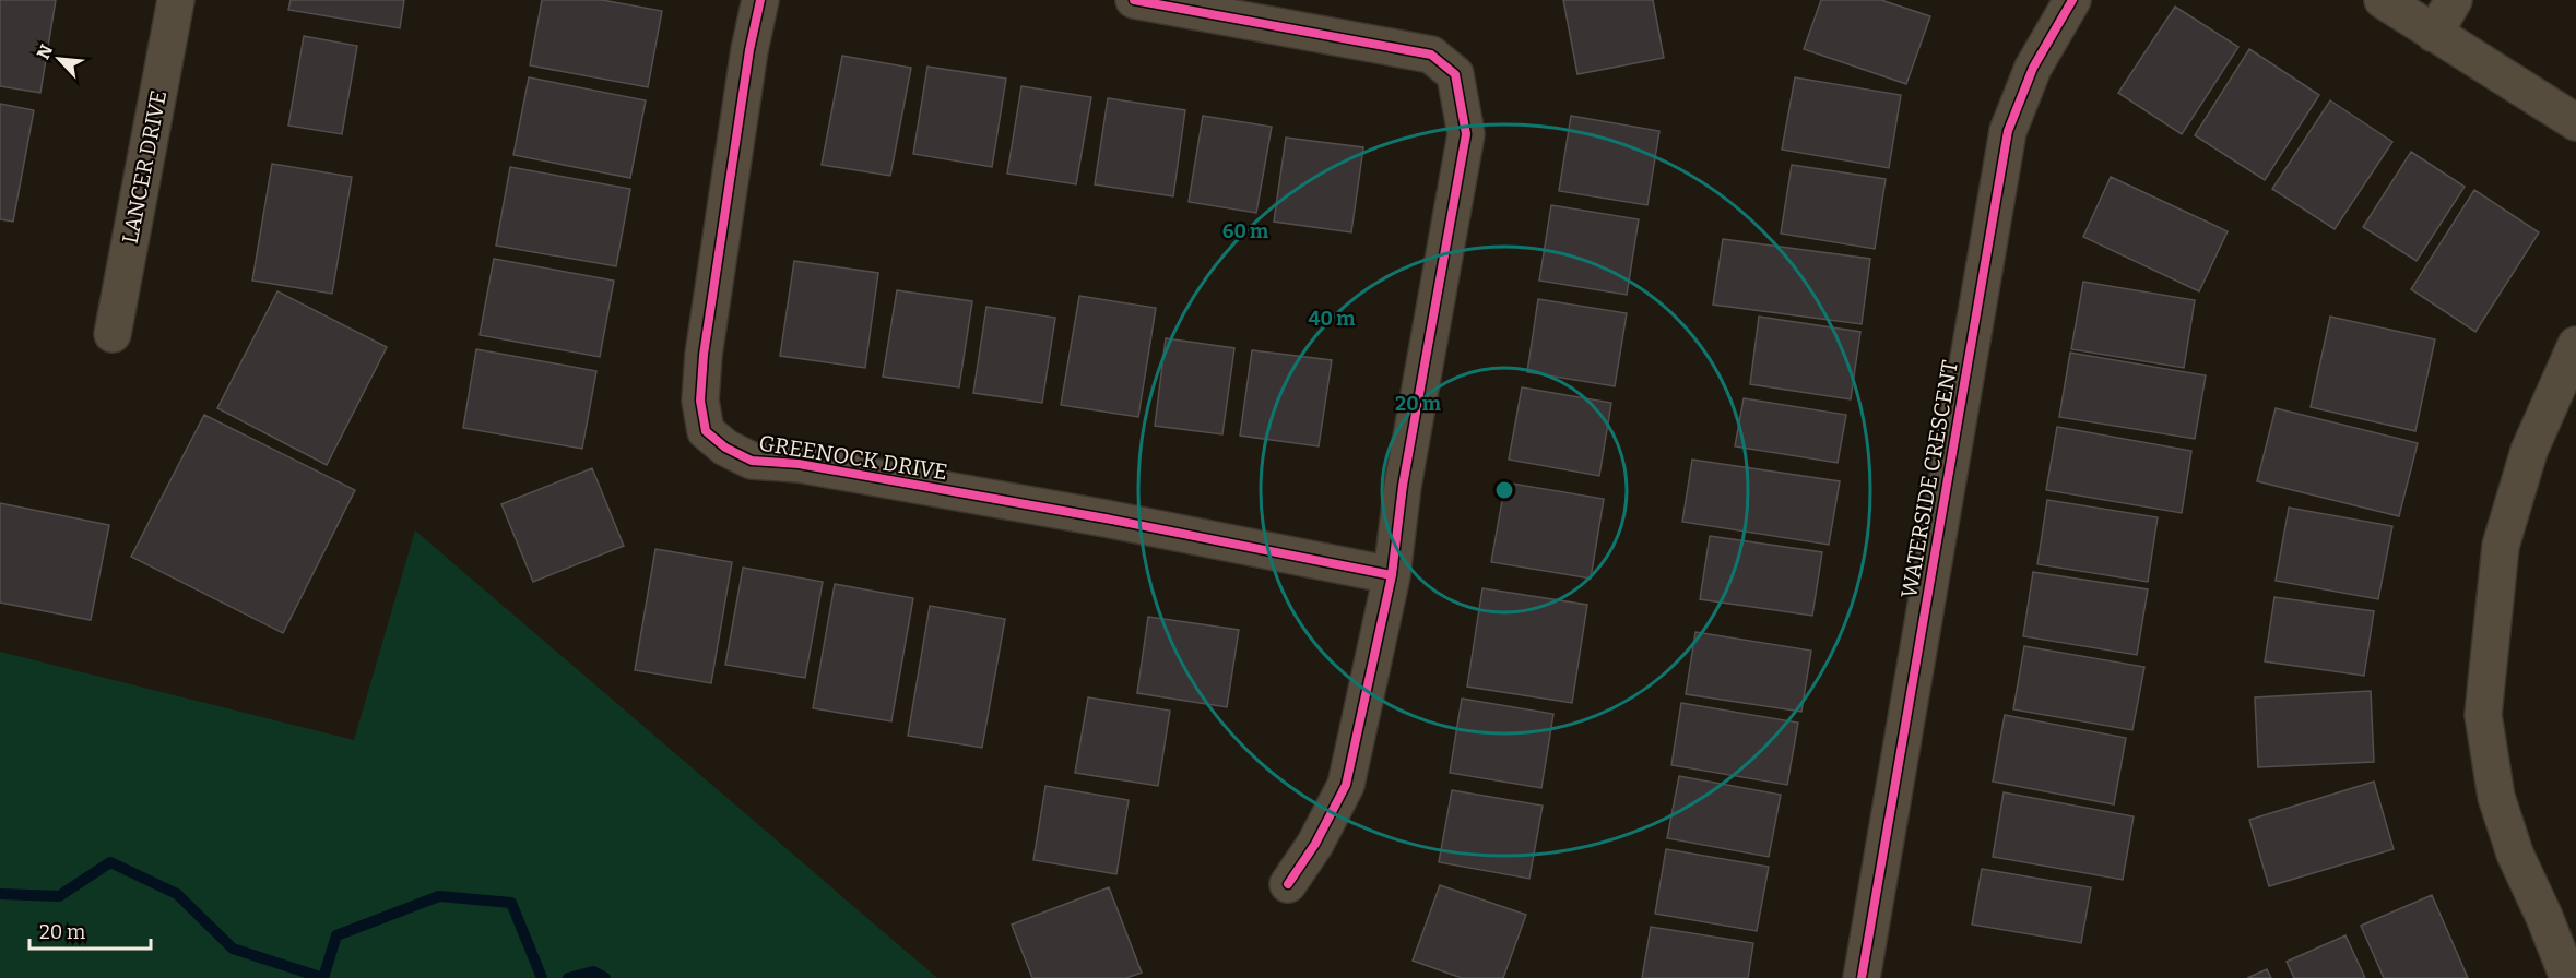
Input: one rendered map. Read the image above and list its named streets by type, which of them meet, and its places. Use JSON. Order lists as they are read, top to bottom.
{
  "streets": {
    "street": ["LANCER DRIVE", "GREENOCK DRIVE", "WATERSIDE CRESCENT"]
  },
  "scale_bar": "20 m",
  "north": "top left",
  "rings": ["60 m", "40 m", "20 m"]
}
